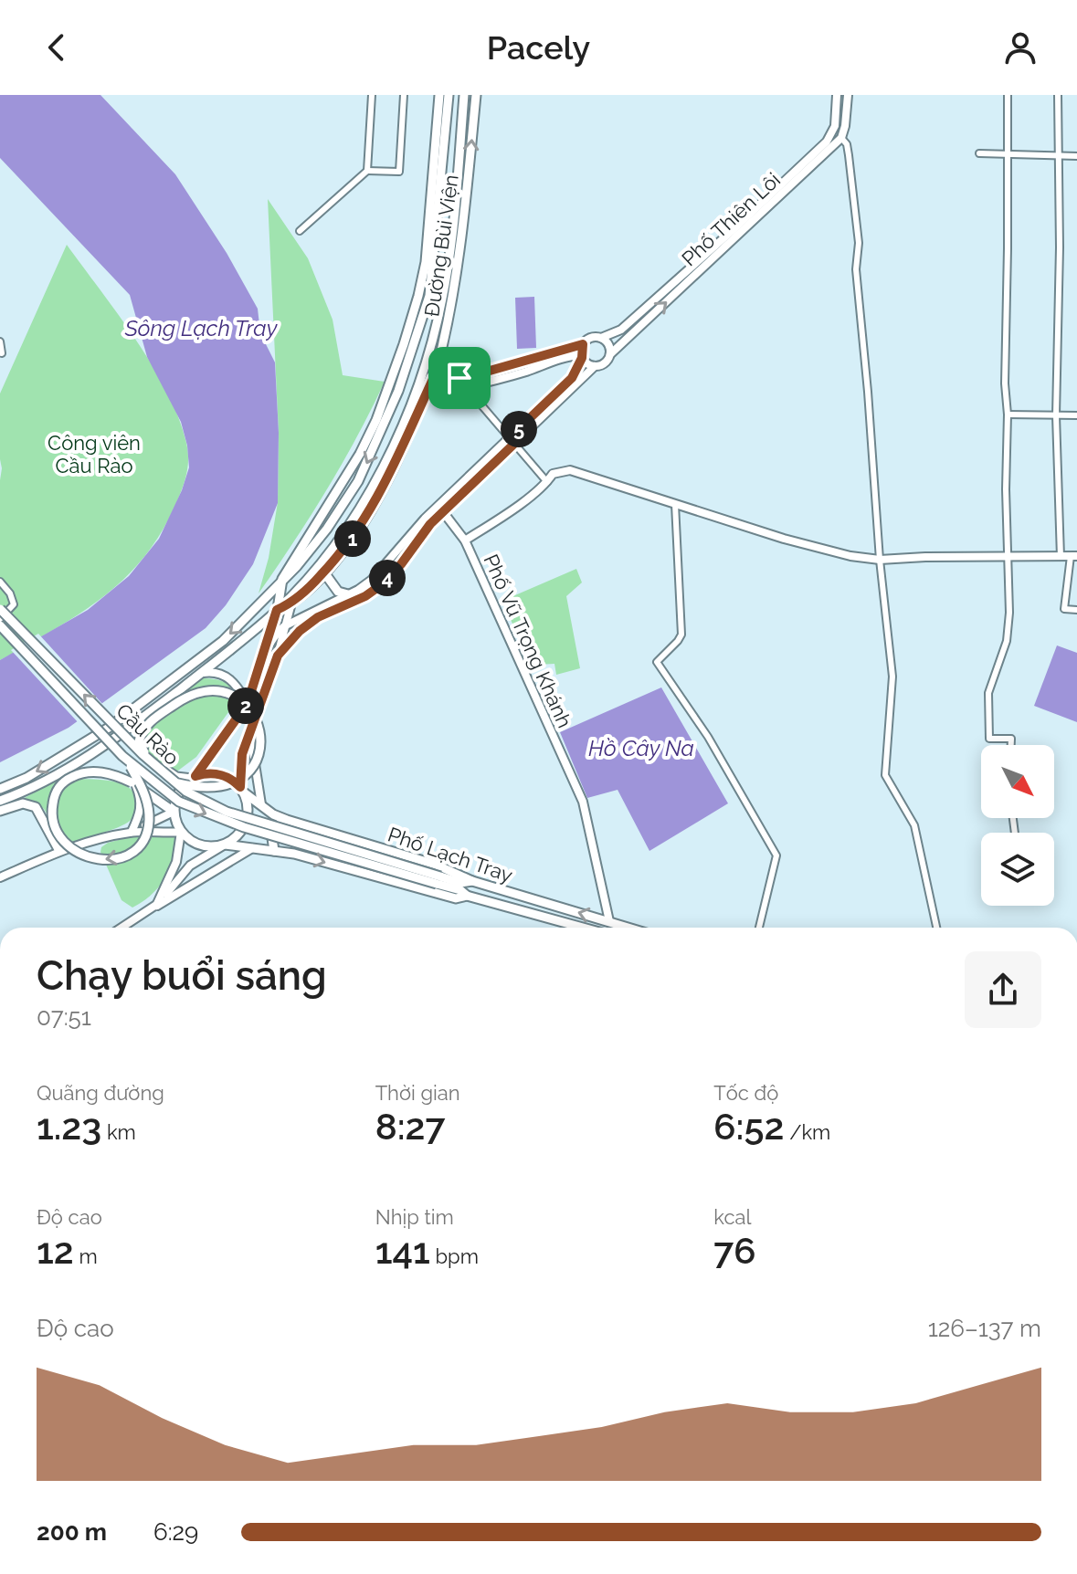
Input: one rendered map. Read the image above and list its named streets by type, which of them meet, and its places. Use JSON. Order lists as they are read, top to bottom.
{
  "streets": {
    "main road": [
      "Phố Thiên Lôi",
      "Đường Bùi Viện",
      "Phố Vũ Trọng Khánh",
      "Cầu Rào",
      "Phố Lạch Tray"
    ]
  },
  "crossings": [
    ["Phố Vũ Trọng Khánh", "Phố Lạch Tray"],
    ["Cầu Rào", "Phố Lạch Tray"]
  ],
  "water": ["Sông Lạch Tray", "Hồ Cây Na"],
  "parks": ["Công viên Cầu Rào"],
  "north": "bottom right",
  "page": {
    "header": "Pacely",
    "pins": [
      "5",
      "1",
      "4",
      "2"
    ],
    "heading": ["Chạy buổi sáng", "07:51"],
    "stats": [
      ["Quãng đường", "1.23 km"],
      ["Thời gian", "8:27"],
      ["Tốc độ", "6:52 /km"],
      ["Độ cao", "12 m"],
      ["Nhịp tim", "141 bpm"],
      ["kcal", "76"]
    ],
    "chart": ["Độ cao", "126–137 m"],
    "list": [
      {
        "name": "200 m",
        "note": "6:29"
      }
    ]
  }
}
